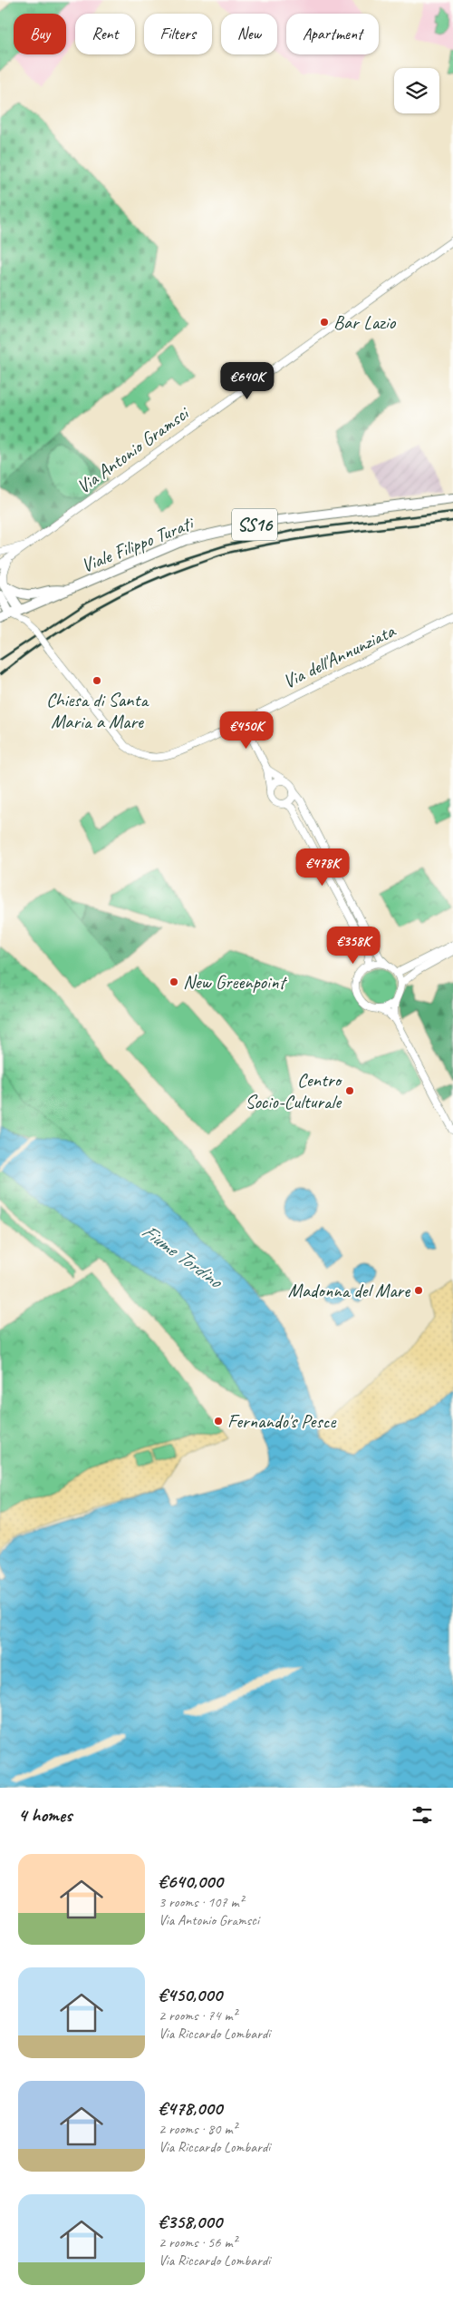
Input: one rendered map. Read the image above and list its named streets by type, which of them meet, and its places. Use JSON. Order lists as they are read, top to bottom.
{
  "streets": {
    "main road": ["SS16", "Viale Filippo Turati"],
    "street": ["Via Antonio Gramsci", "Via dell'Annunziata"]
  },
  "crossings": [
    ["Viale Filippo Turati", "Via dell'Annunziata"]
  ],
  "water": ["Fiume Tordino"],
  "places": [
    "Bar Lazio",
    "Chiesa di Santa Maria a Mare",
    "New Greenpoint",
    "Centro Socio-Culturale",
    "Madonna del Mare",
    "Fernando's Pesce"
  ],
  "page": {
    "chip": [
      "Buy",
      "Rent",
      "Filters",
      "New",
      "Apartment"
    ],
    "price": [
      "€640K",
      "€450K",
      "€478K",
      "€358K"
    ],
    "heading": "4 homes",
    "list": [
      {
        "name": "€640,000",
        "note": "3 rooms · 107 m² · Via Antonio Gramsci"
      },
      {
        "name": "€450,000",
        "note": "2 rooms · 74 m² · Via Riccardo Lombardi"
      },
      {
        "name": "€478,000",
        "note": "2 rooms · 80 m² · Via Riccardo Lombardi"
      },
      {
        "name": "€358,000",
        "note": "2 rooms · 56 m² · Via Riccardo Lombardi"
      }
    ]
  }
}
